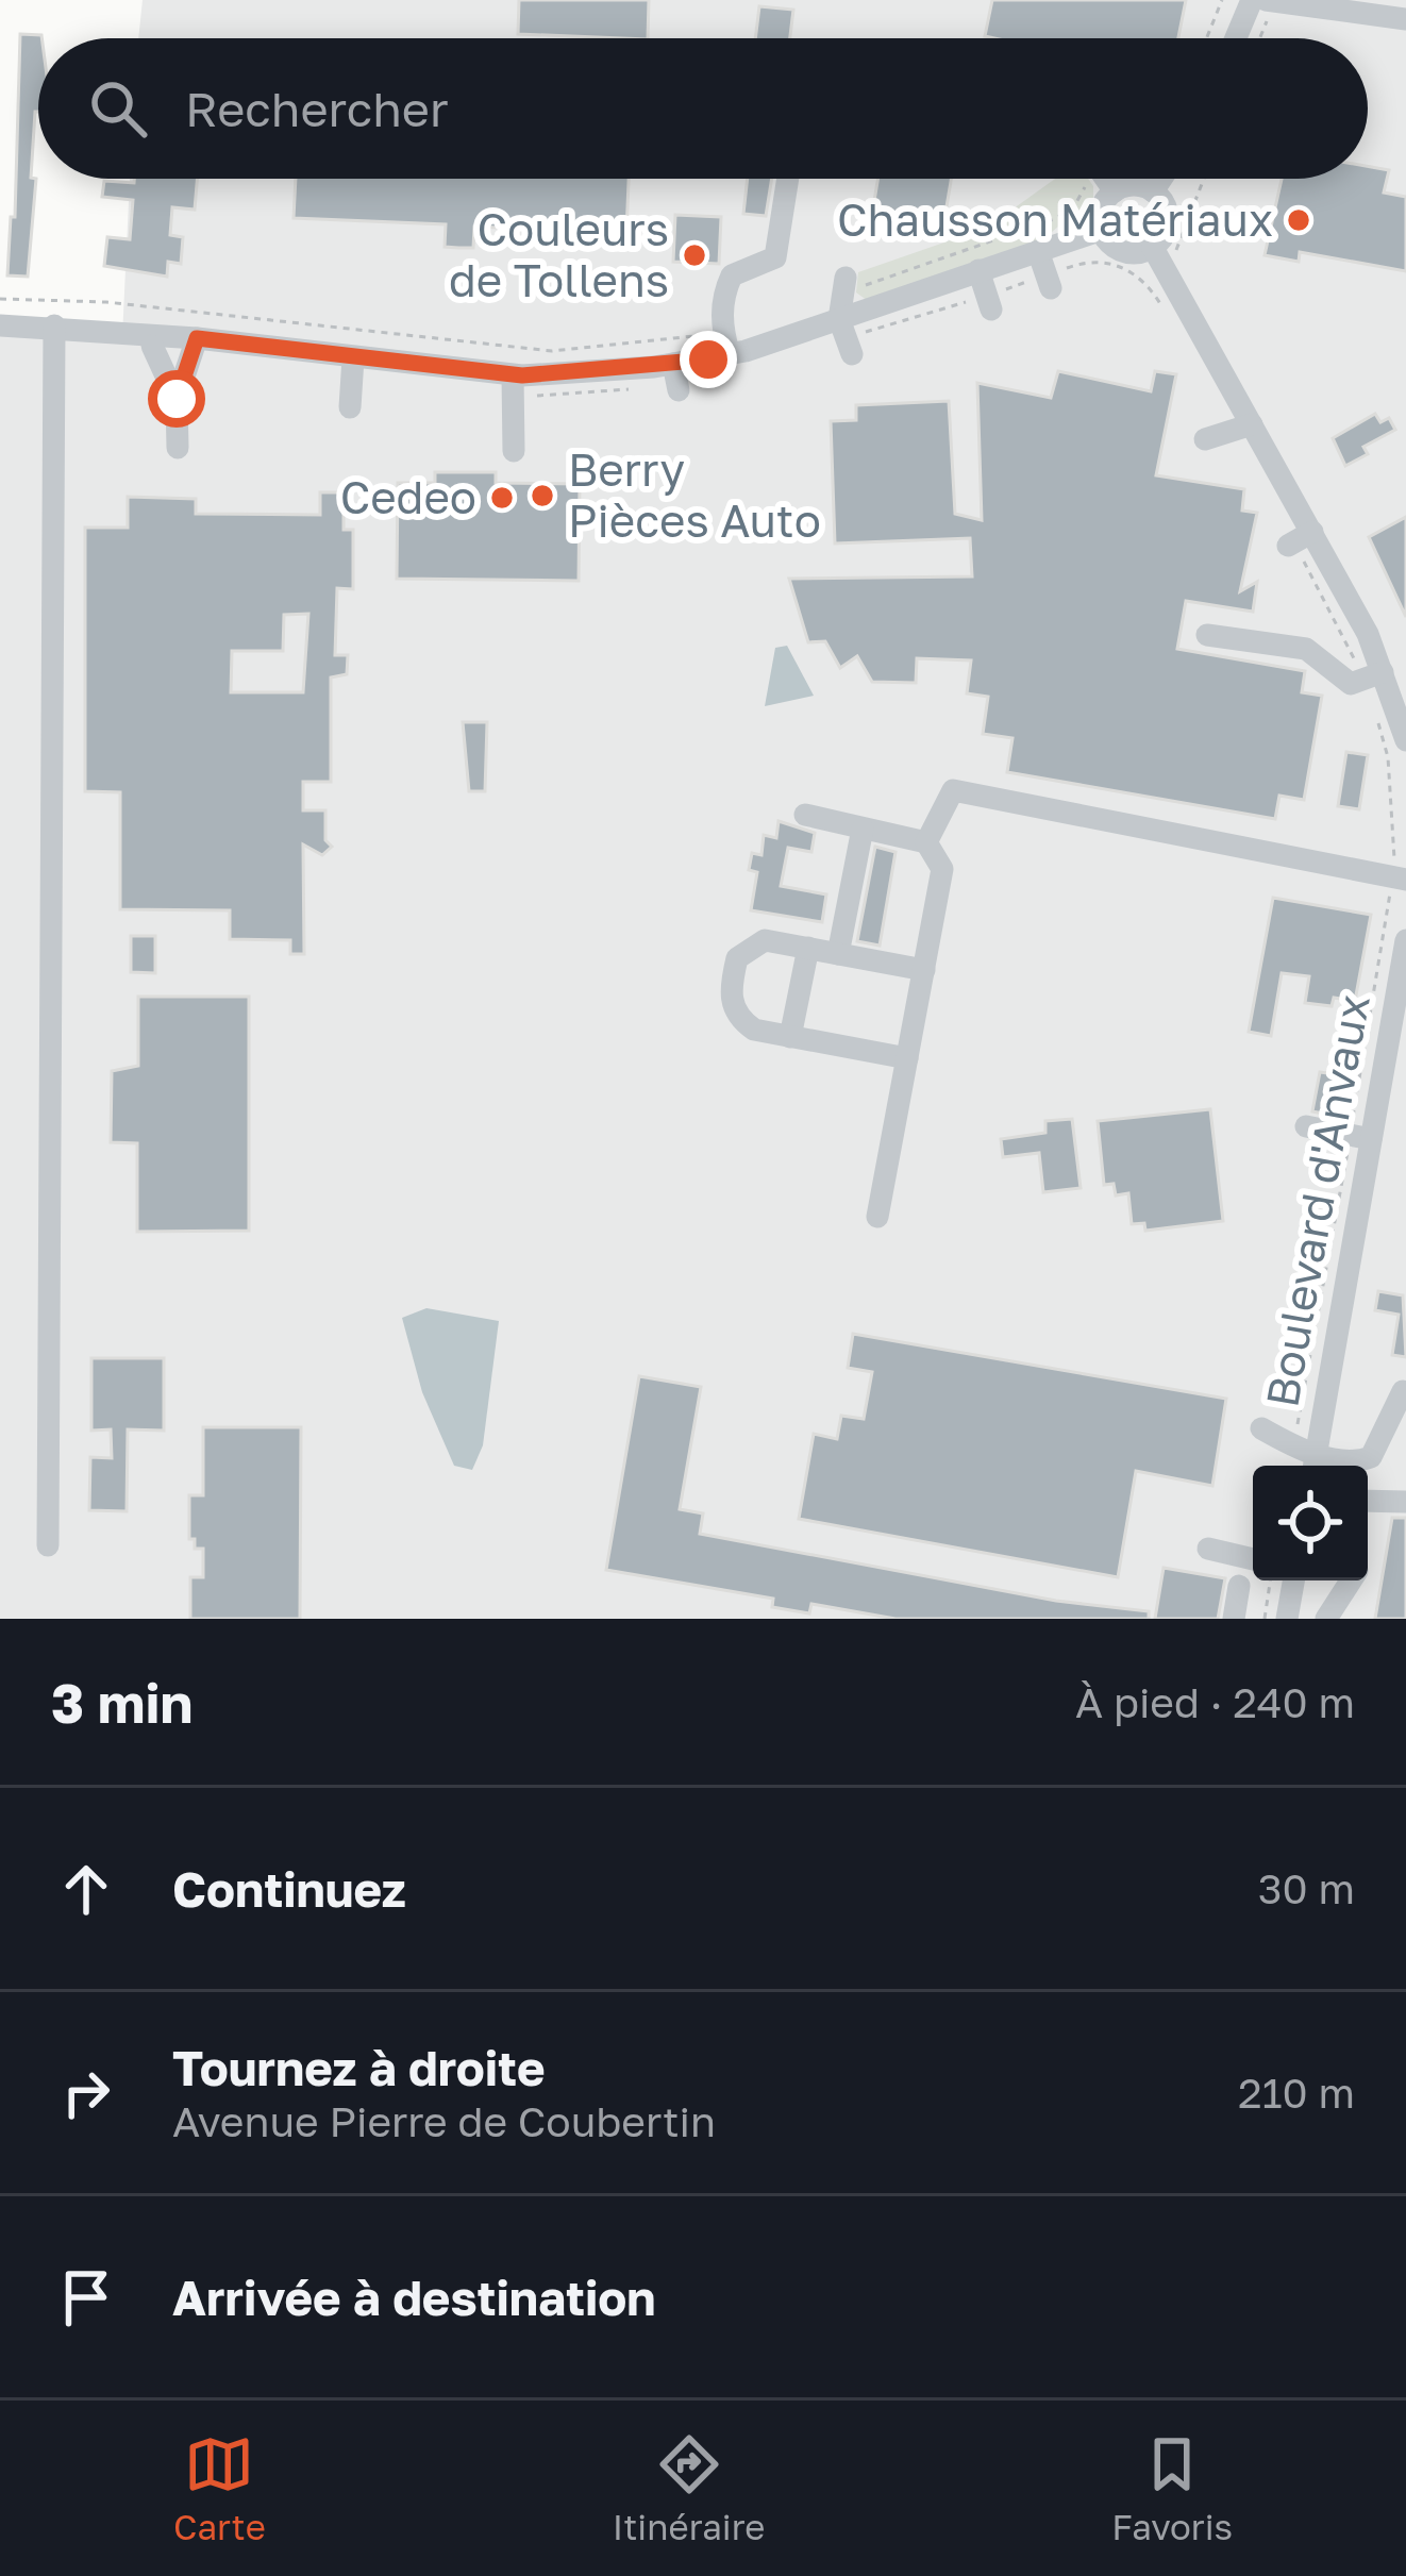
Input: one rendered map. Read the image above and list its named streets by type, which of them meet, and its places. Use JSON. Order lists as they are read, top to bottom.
{
  "streets": {
    "street": ["Boulevard d'Anvaux"]
  },
  "places": [
    "Chausson Matériaux",
    "Couleurs de Tollens",
    "Berry Pièces Auto",
    "Cedeo"
  ],
  "page": {
    "search": "Rechercher",
    "heading": ["3 min", "À pied · 240 m"],
    "list": [
      ["Continuez", "30 m"],
      ["Tournez à droite", "Avenue Pierre de Coubertin", "210 m"],
      "Arrivée à destination"
    ],
    "nav": ["Carte", "Itinéraire", "Favoris"]
  }
}
